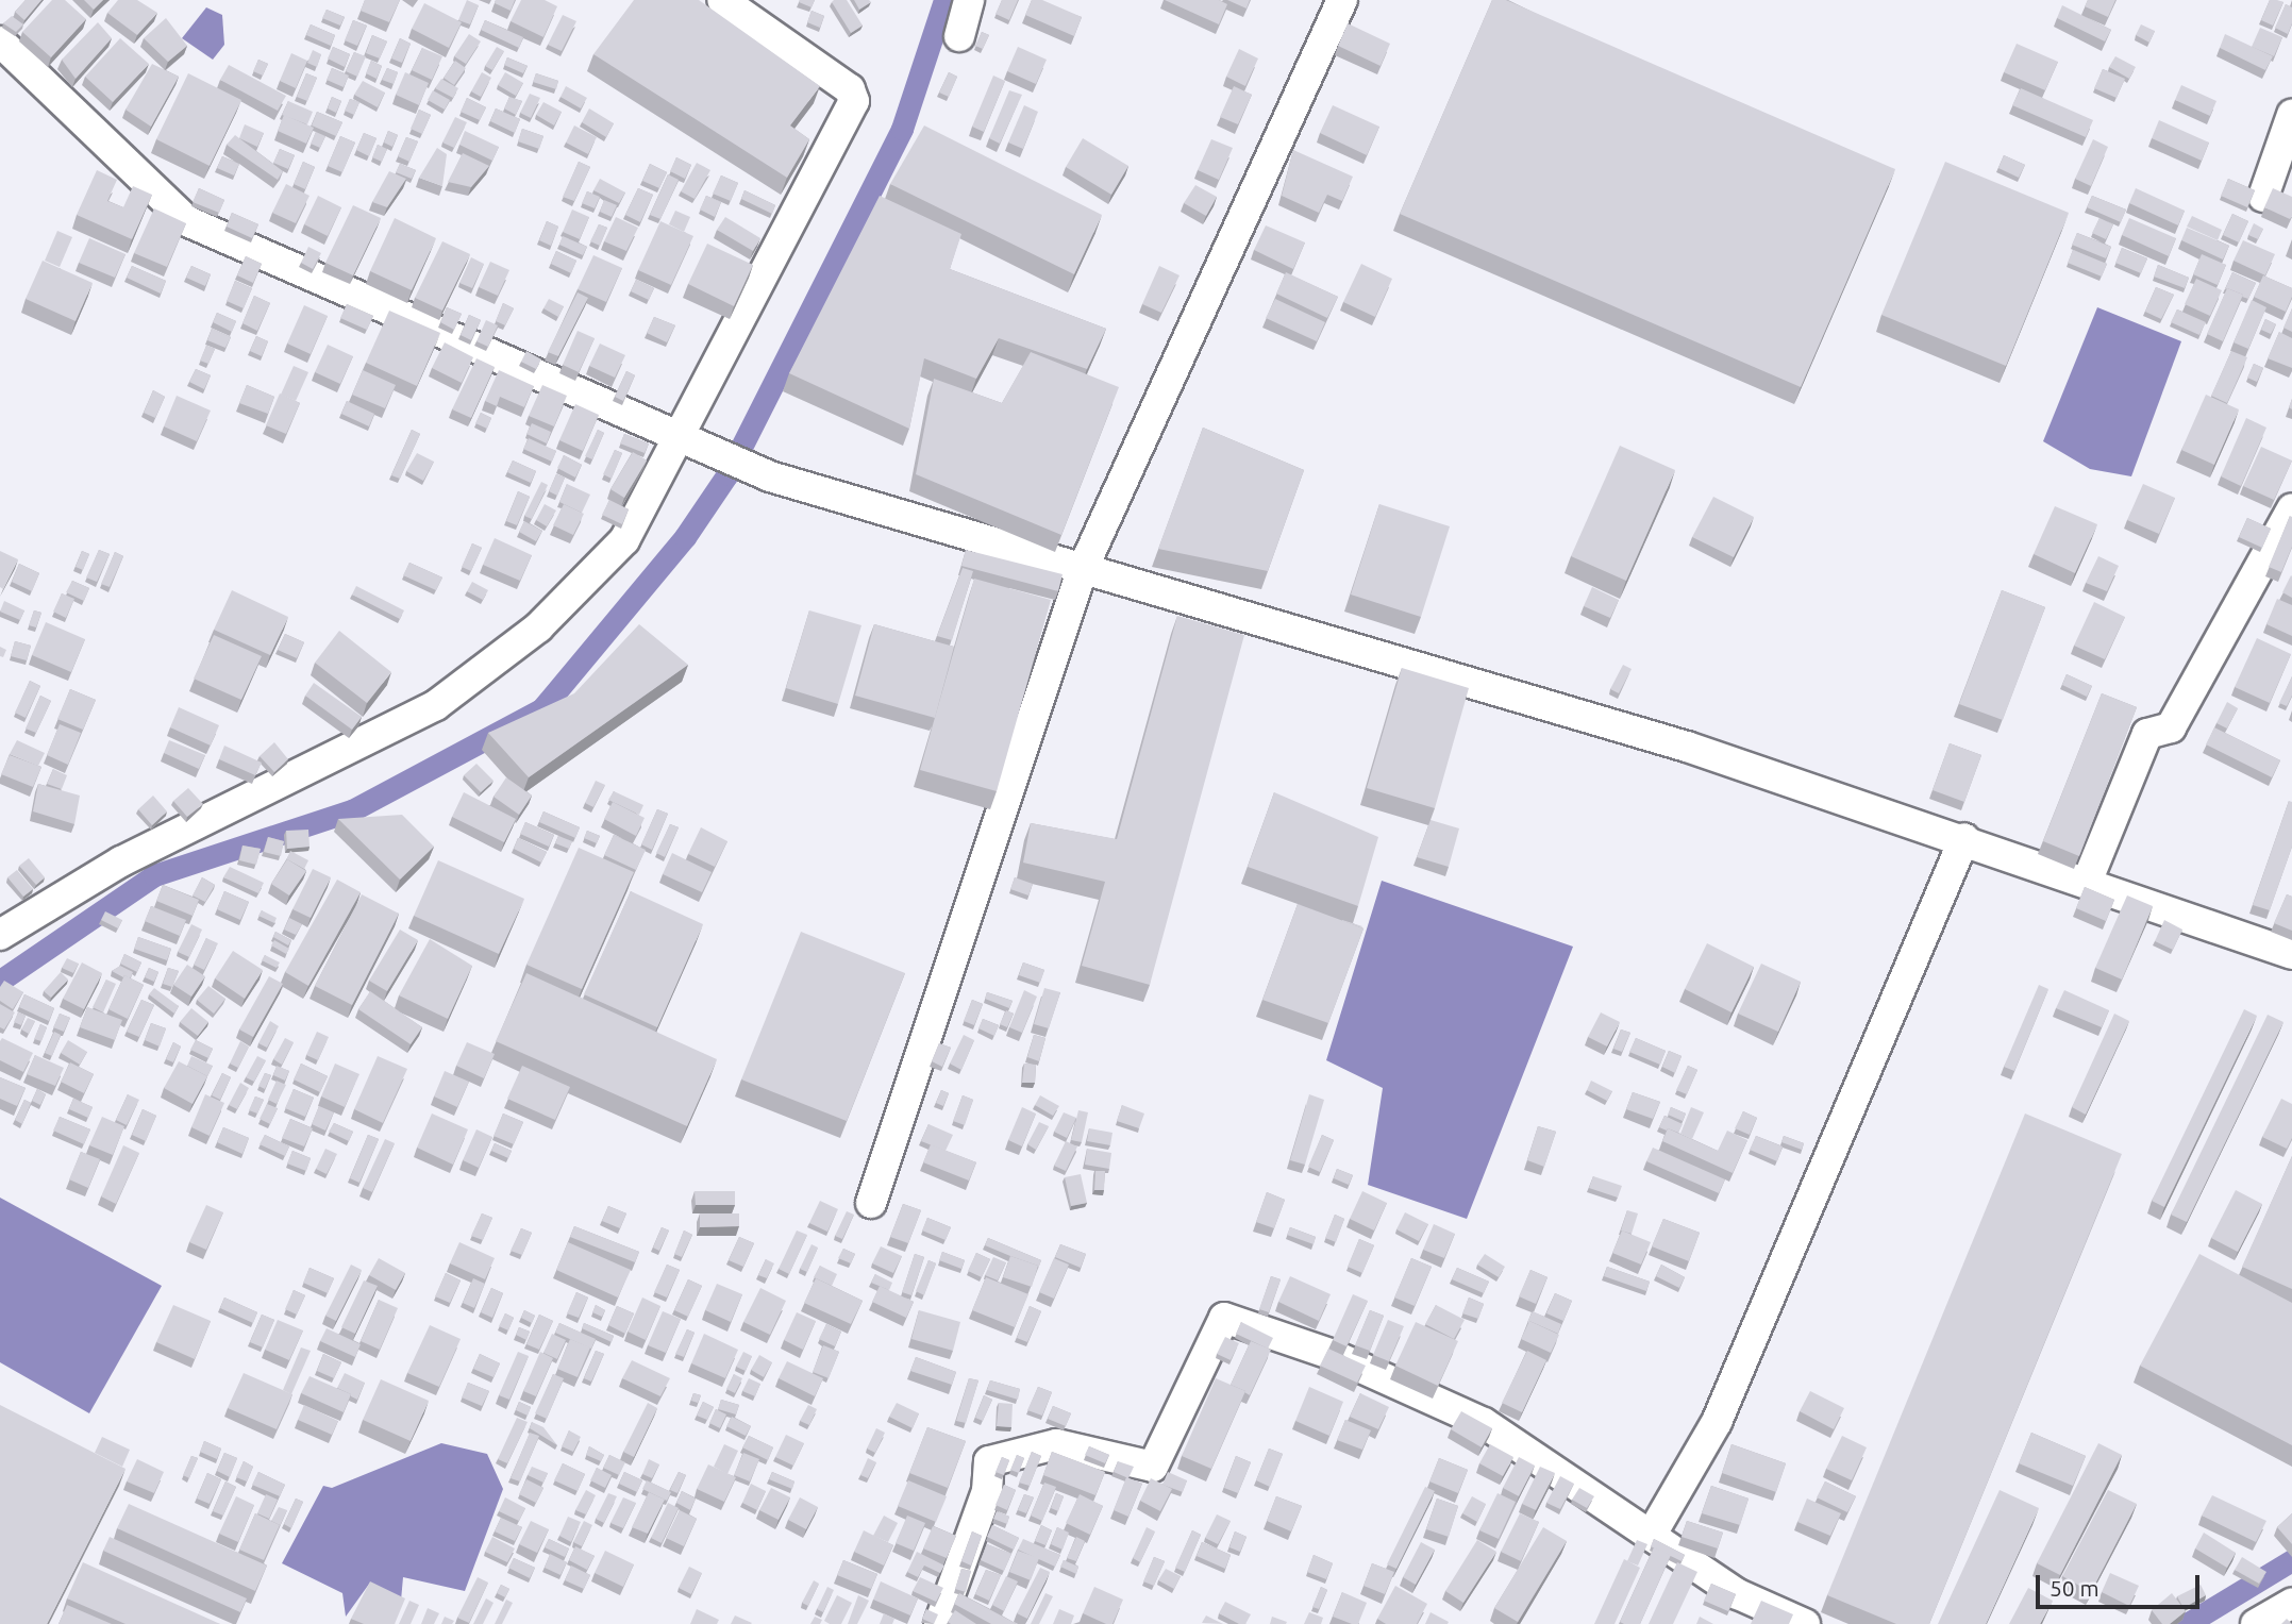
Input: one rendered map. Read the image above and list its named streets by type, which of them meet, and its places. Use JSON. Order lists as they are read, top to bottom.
{
  "scale_bar": "50 m"
}
